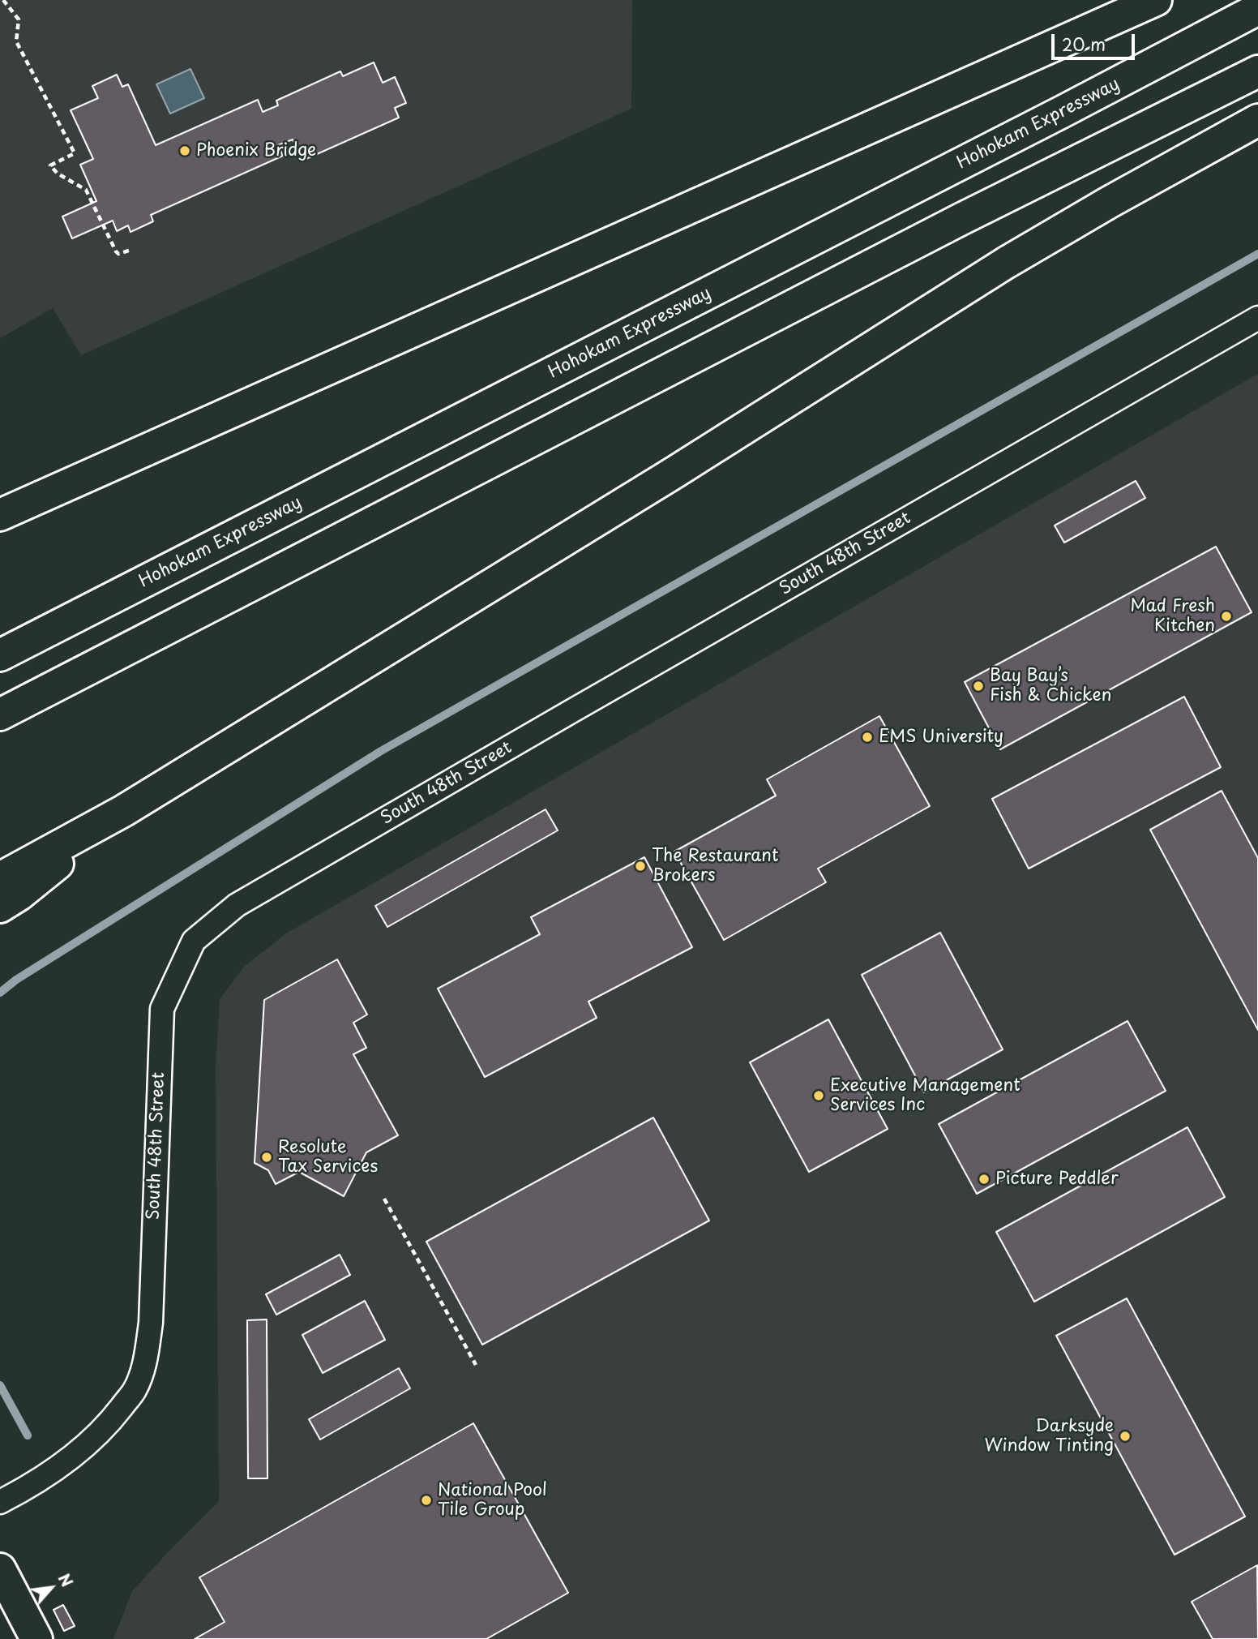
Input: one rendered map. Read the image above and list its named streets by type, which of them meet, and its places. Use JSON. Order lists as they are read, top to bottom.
{
  "streets": {
    "main road": ["Hohokam Expressway"],
    "street": ["South 48th Street"]
  },
  "places": [
    "Phoenix Bridge",
    "Mad Fresh Kitchen",
    "Bay Bay’s Fish & Chicken",
    "EMS University",
    "The Restaurant Brokers",
    "Executive Management Services Inc",
    "Resolute Tax Services",
    "Picture Peddler",
    "Darksyde Window Tinting",
    "National Pool Tile Group"
  ],
  "scale_bar": "20 m",
  "north": "top right"
}
